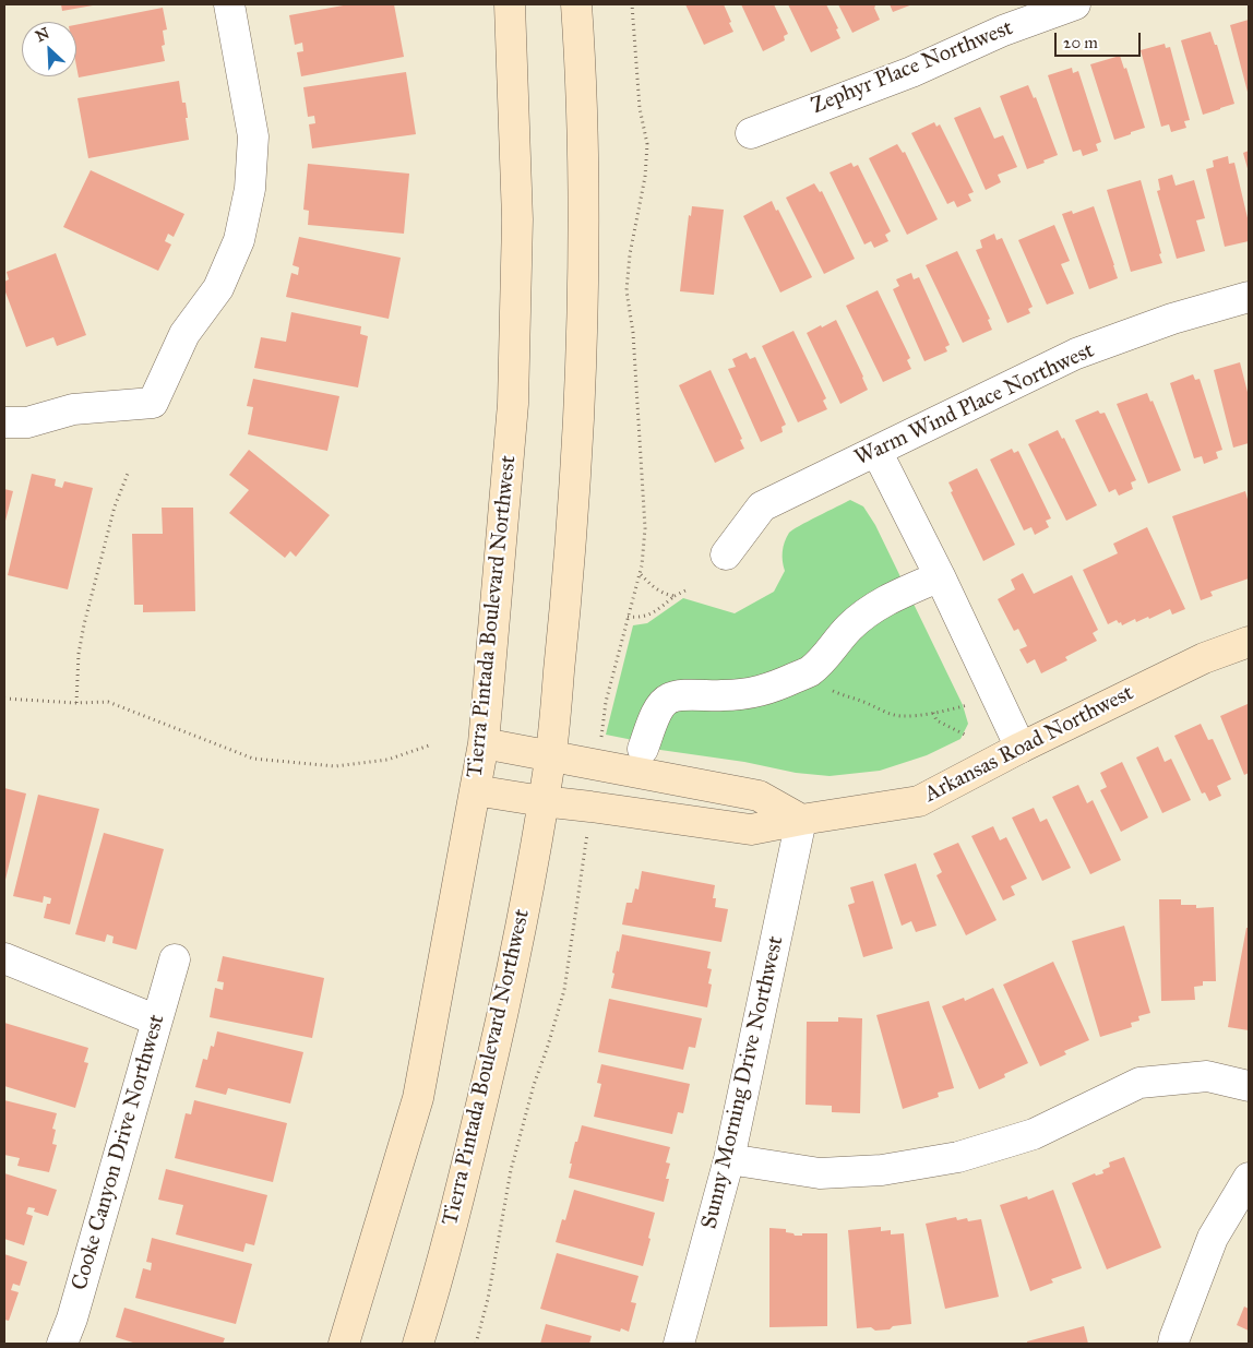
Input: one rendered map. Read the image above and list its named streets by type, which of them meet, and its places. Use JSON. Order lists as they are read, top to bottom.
{
  "streets": {
    "main road": ["Tierra Pintada Boulevard Northwest", "Arkansas Road Northwest"],
    "street": [
      "Zephyr Place Northwest",
      "Warm Wind Place Northwest",
      "Sunny Morning Drive Northwest",
      "Cooke Canyon Drive Northwest"
    ]
  },
  "crossings": [
    ["Tierra Pintada Boulevard Northwest", "Arkansas Road Northwest"],
    ["Arkansas Road Northwest", "Sunny Morning Drive Northwest"]
  ],
  "scale_bar": "20 m",
  "north": "top left"
}
